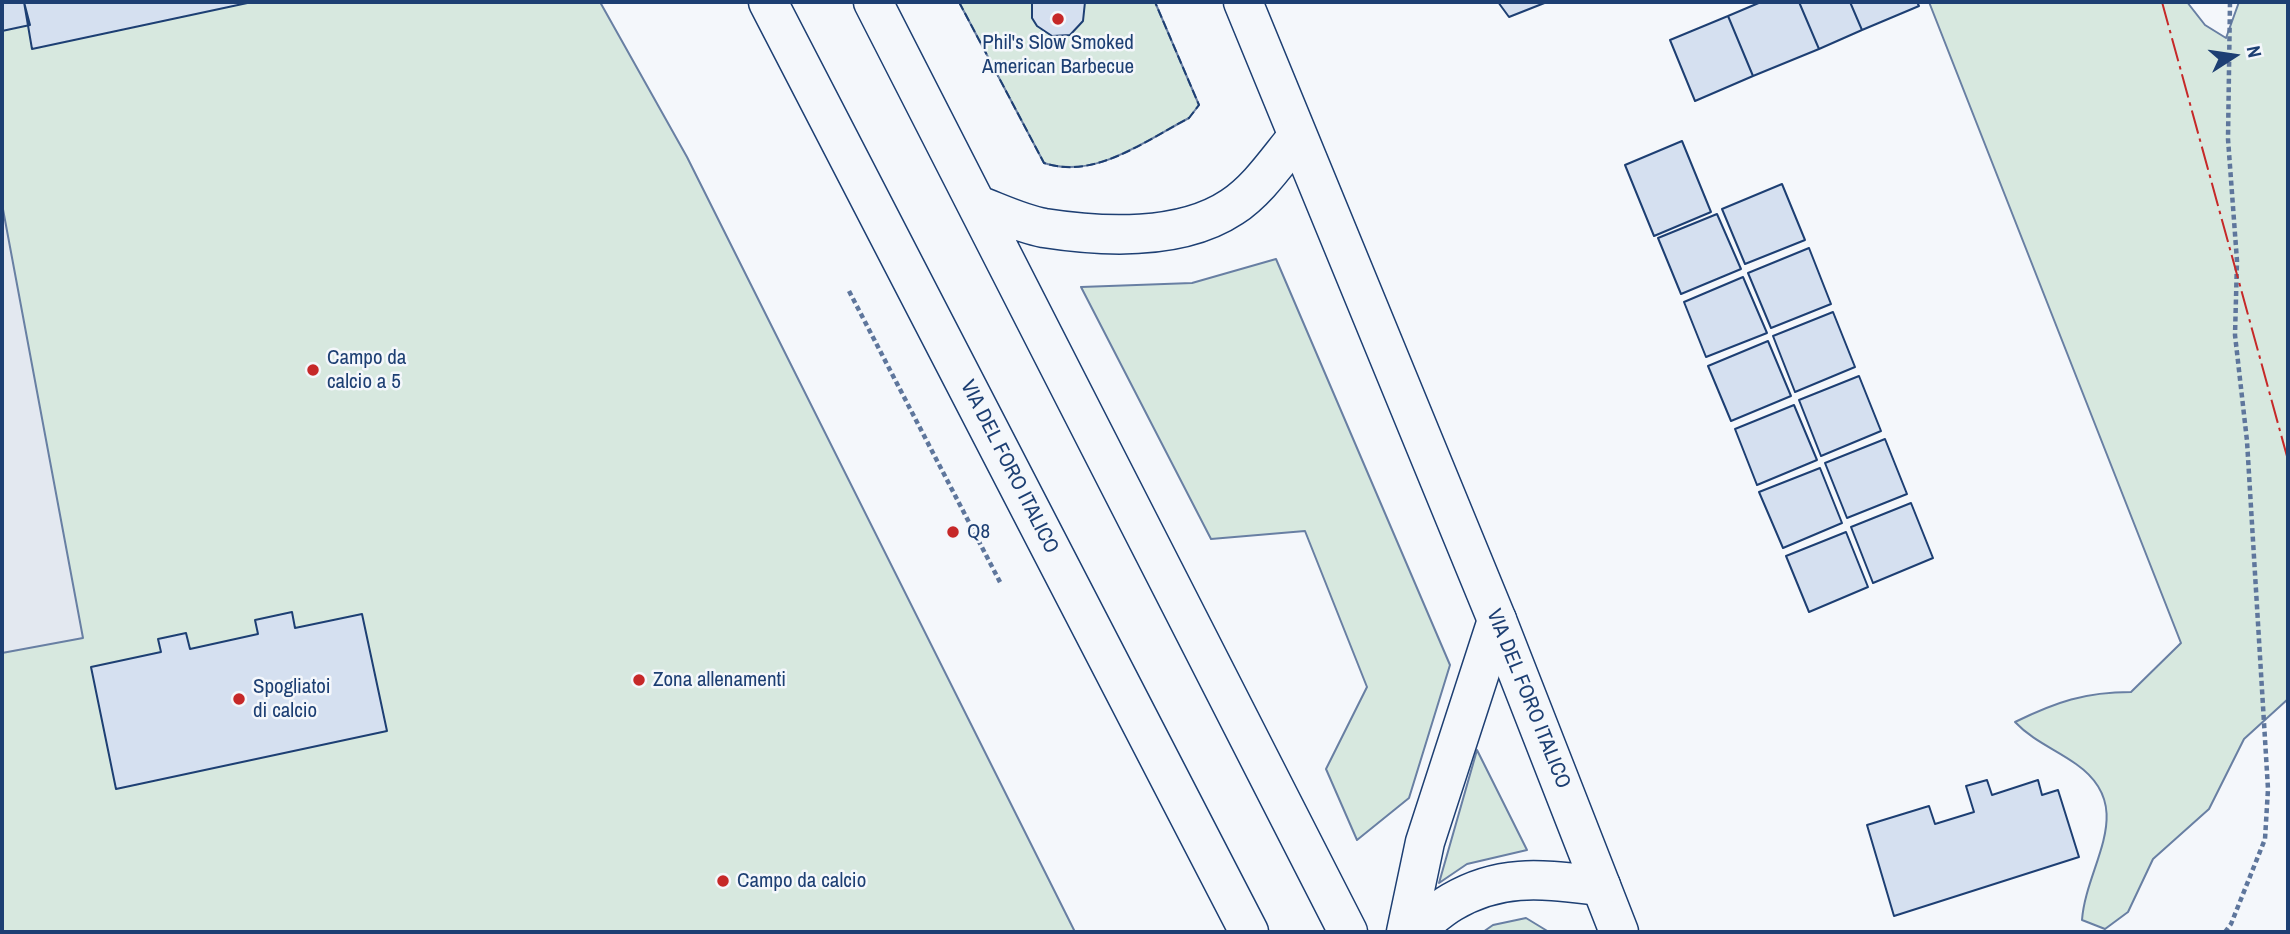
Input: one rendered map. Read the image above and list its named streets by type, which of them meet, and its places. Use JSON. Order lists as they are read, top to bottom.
{
  "streets": {
    "main road": ["VIA DEL FORO ITALICO"]
  },
  "places": [
    "Phil's Slow Smoked American Barbecue",
    "Campo da calcio a 5",
    "Q8",
    "Zona allenamenti",
    "Spogliatoi di calcio",
    "Campo da calcio"
  ],
  "north": "right"
}
